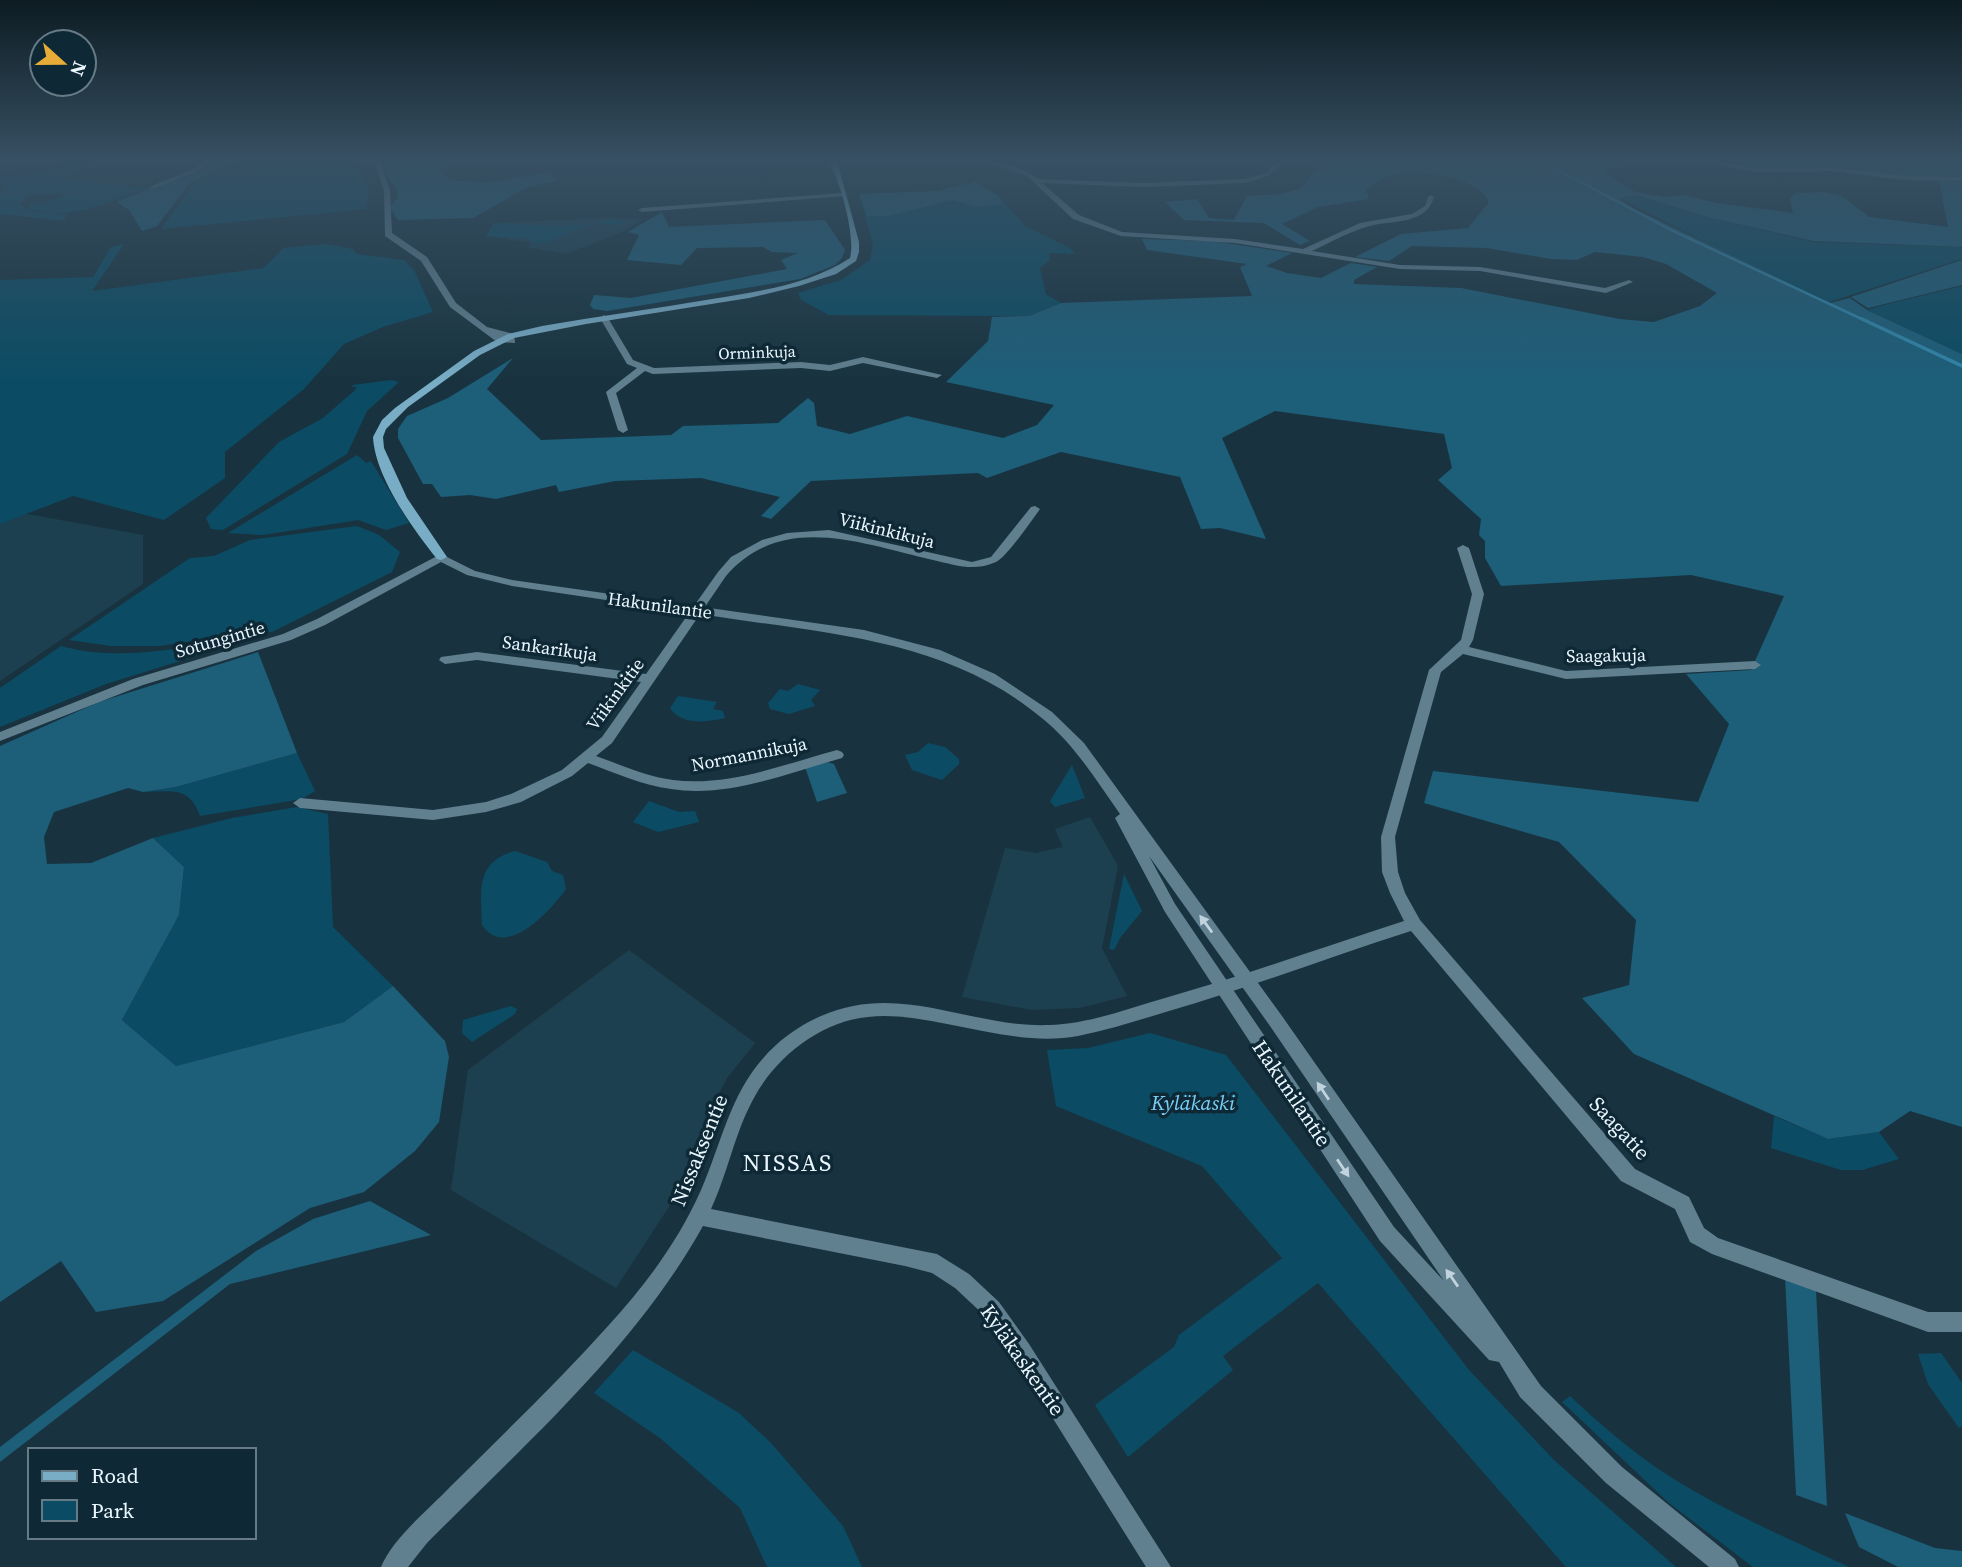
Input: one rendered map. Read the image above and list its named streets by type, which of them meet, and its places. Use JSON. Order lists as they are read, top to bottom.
{
  "streets": {
    "street": [
      "Orminkuja",
      "Viikinkikuja",
      "Hakunilantie",
      "Sotungintie",
      "Sankarikuja",
      "Saagakuja",
      "Viikinkitie",
      "Normannikuja",
      "Saagatie",
      "Nissaksentie",
      "Kyläkaskentie"
    ]
  },
  "crossings": [
    ["Viikinkikuja", "Hakunilantie"],
    ["Viikinkikuja", "Viikinkitie"],
    ["Hakunilantie", "Sotungintie"],
    ["Hakunilantie", "Viikinkitie"],
    ["Hakunilantie", "Nissaksentie"],
    ["Sankarikuja", "Viikinkitie"],
    ["Saagakuja", "Saagatie"],
    ["Viikinkitie", "Normannikuja"],
    ["Nissaksentie", "Kyläkaskentie"]
  ],
  "districts": ["NISSAS"],
  "parks": ["Kyläkaski"],
  "legend": ["Road", "Park"],
  "north": "right"
}
